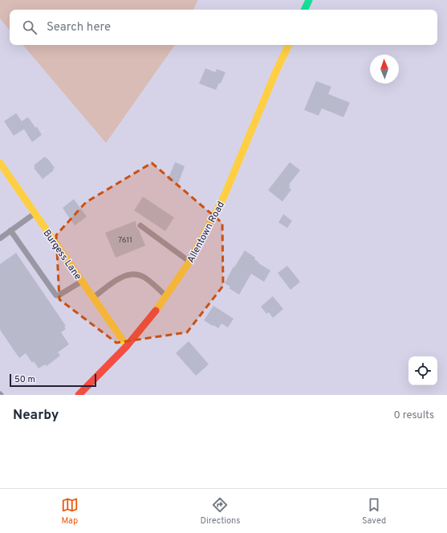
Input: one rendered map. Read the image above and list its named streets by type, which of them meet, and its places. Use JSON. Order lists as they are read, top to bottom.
{
  "streets": {
    "main road": ["Allentown Road", "Burgess Lane"]
  },
  "crossings": [
    ["Allentown Road", "Burgess Lane"]
  ],
  "house_numbers": ["7611"],
  "scale_bar": "50 m",
  "north": "top",
  "page": {
    "search": "Search here",
    "scale": "50 m",
    "heading": ["Nearby", "0 results"],
    "nav": ["Map", "Directions", "Saved"]
  }
}
